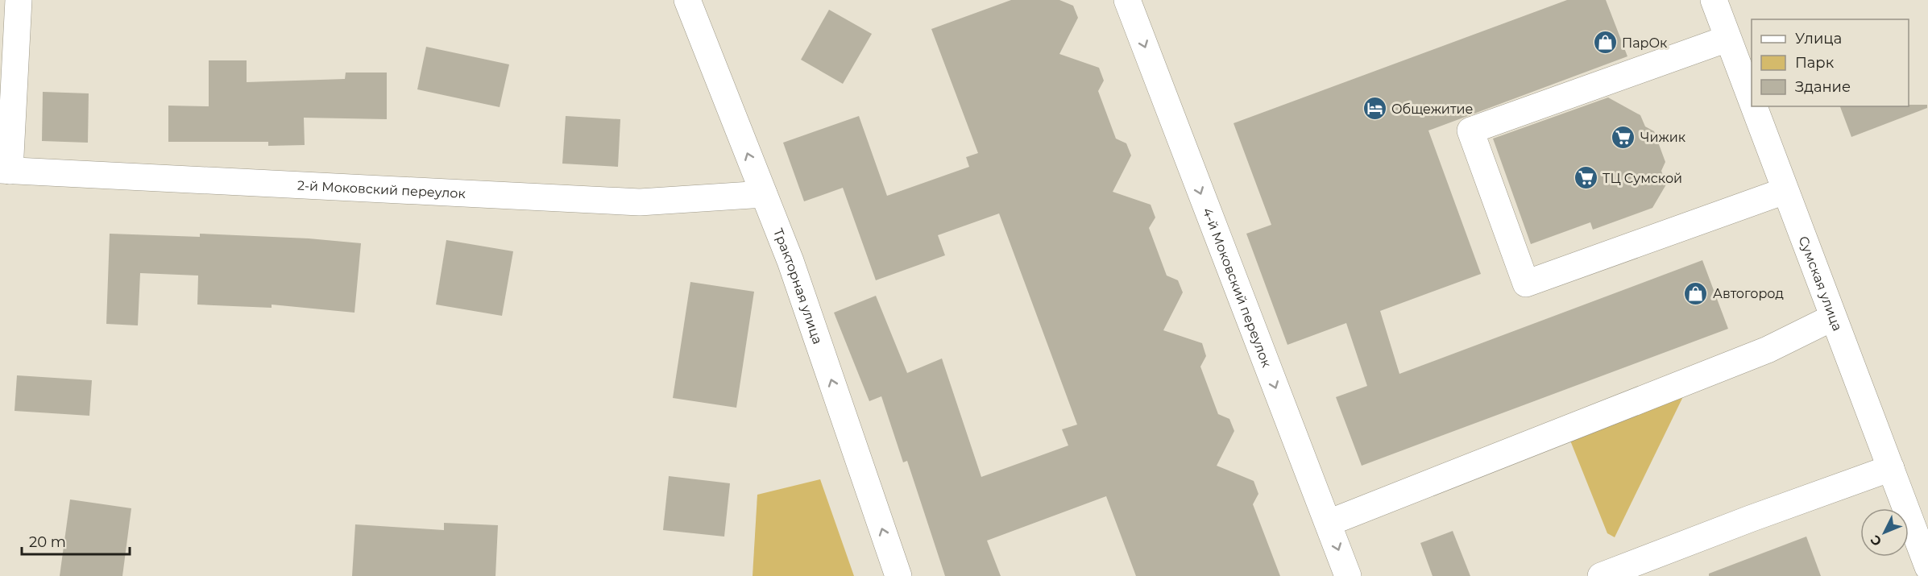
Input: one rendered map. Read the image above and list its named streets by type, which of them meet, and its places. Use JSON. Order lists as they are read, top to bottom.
{
  "streets": {
    "street": [
      "2-й Моковский переулок",
      "Сумская улица",
      "Тракторная улица",
      "4-й Моковский переулок"
    ]
  },
  "crossings": [
    ["2-й Моковский переулок", "Тракторная улица"]
  ],
  "one_way": ["Тракторная улица", "4-й Моковский переулок"],
  "places": {
    "shop": ["ПарОк", "Автогород"],
    "hotel": ["Общежитие"],
    "supermarket": ["Чижик", "ТЦ Сумской"]
  },
  "legend": ["Улица", "Парк", "Здание"],
  "scale_bar": "20 m",
  "north": "bottom left"
}
